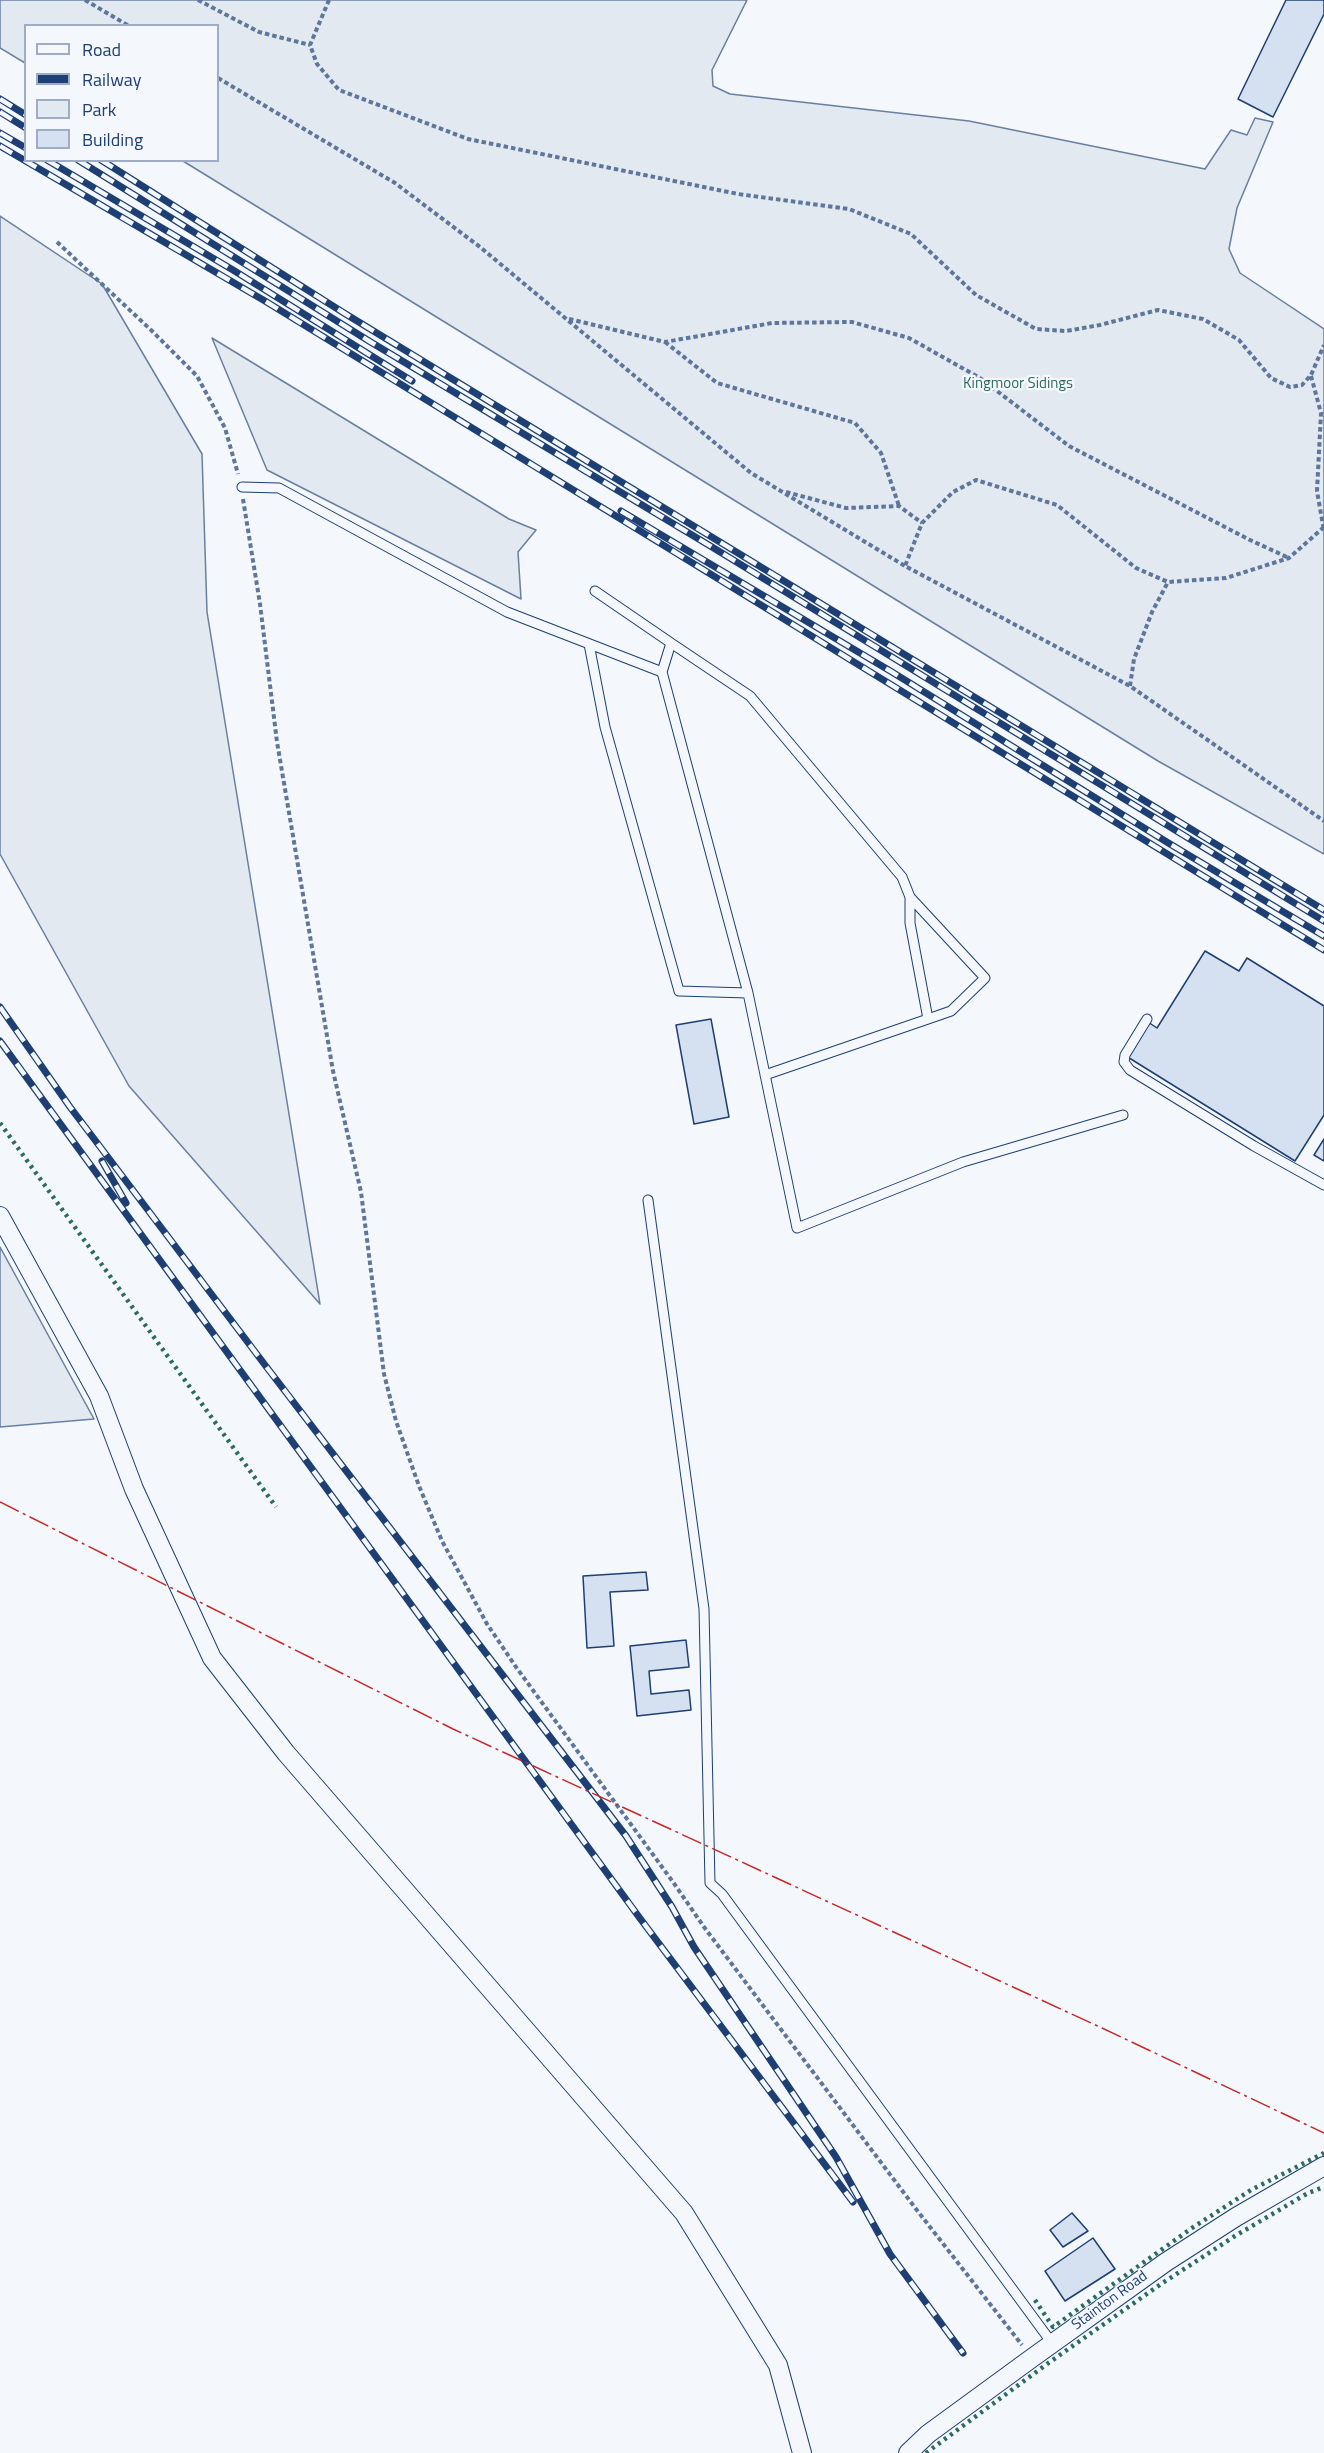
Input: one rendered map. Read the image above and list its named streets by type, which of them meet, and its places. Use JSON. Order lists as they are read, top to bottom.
{
  "streets": {
    "street": ["Stainton Road"]
  },
  "parks": ["Kingmoor Sidings"],
  "legend": [
    "Road",
    "Railway",
    "Park",
    "Building"
  ]
}
